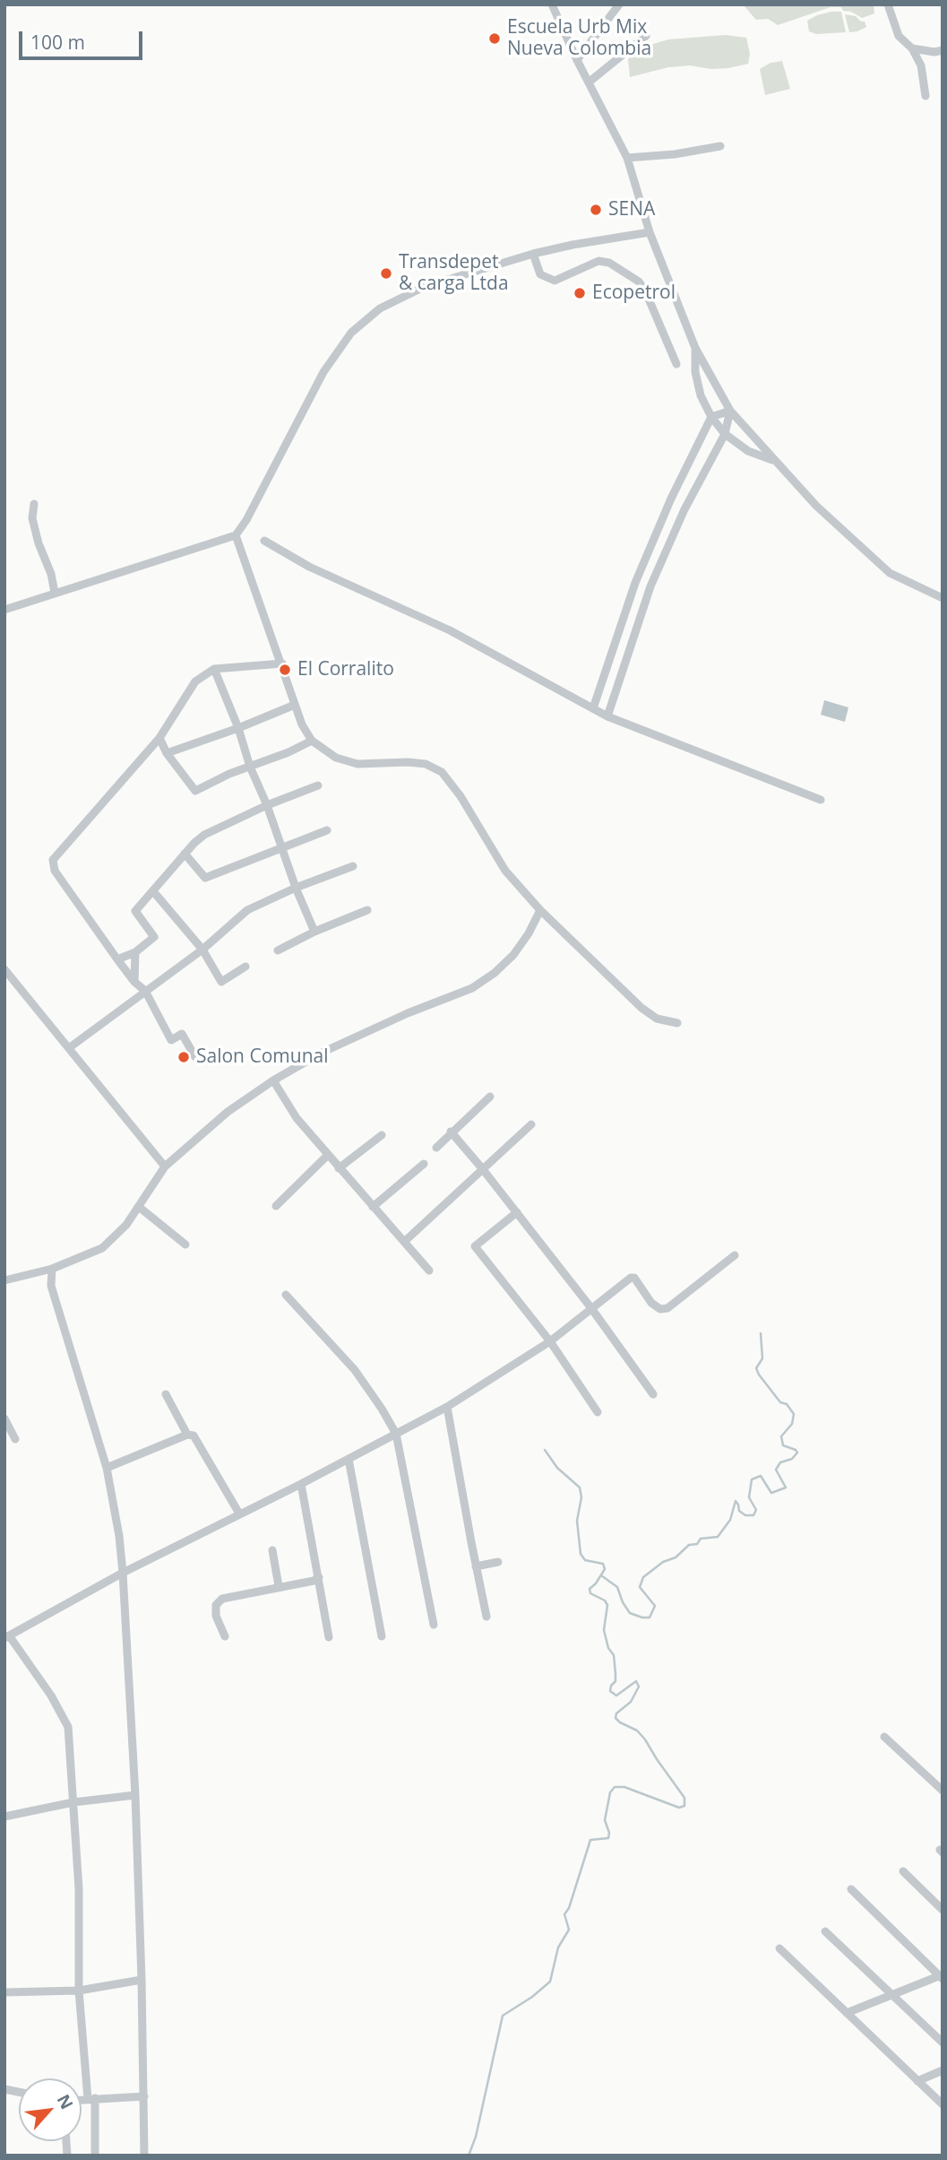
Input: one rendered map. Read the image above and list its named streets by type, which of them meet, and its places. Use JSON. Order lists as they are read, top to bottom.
{
  "places": [
    "Escuela Urb Mix Nueva Colombia",
    "SENA",
    "Transdepet & carga Ltda",
    "Ecopetrol",
    "El Corralito",
    "Salon Comunal"
  ],
  "scale_bar": "100 m",
  "north": "top right"
}
